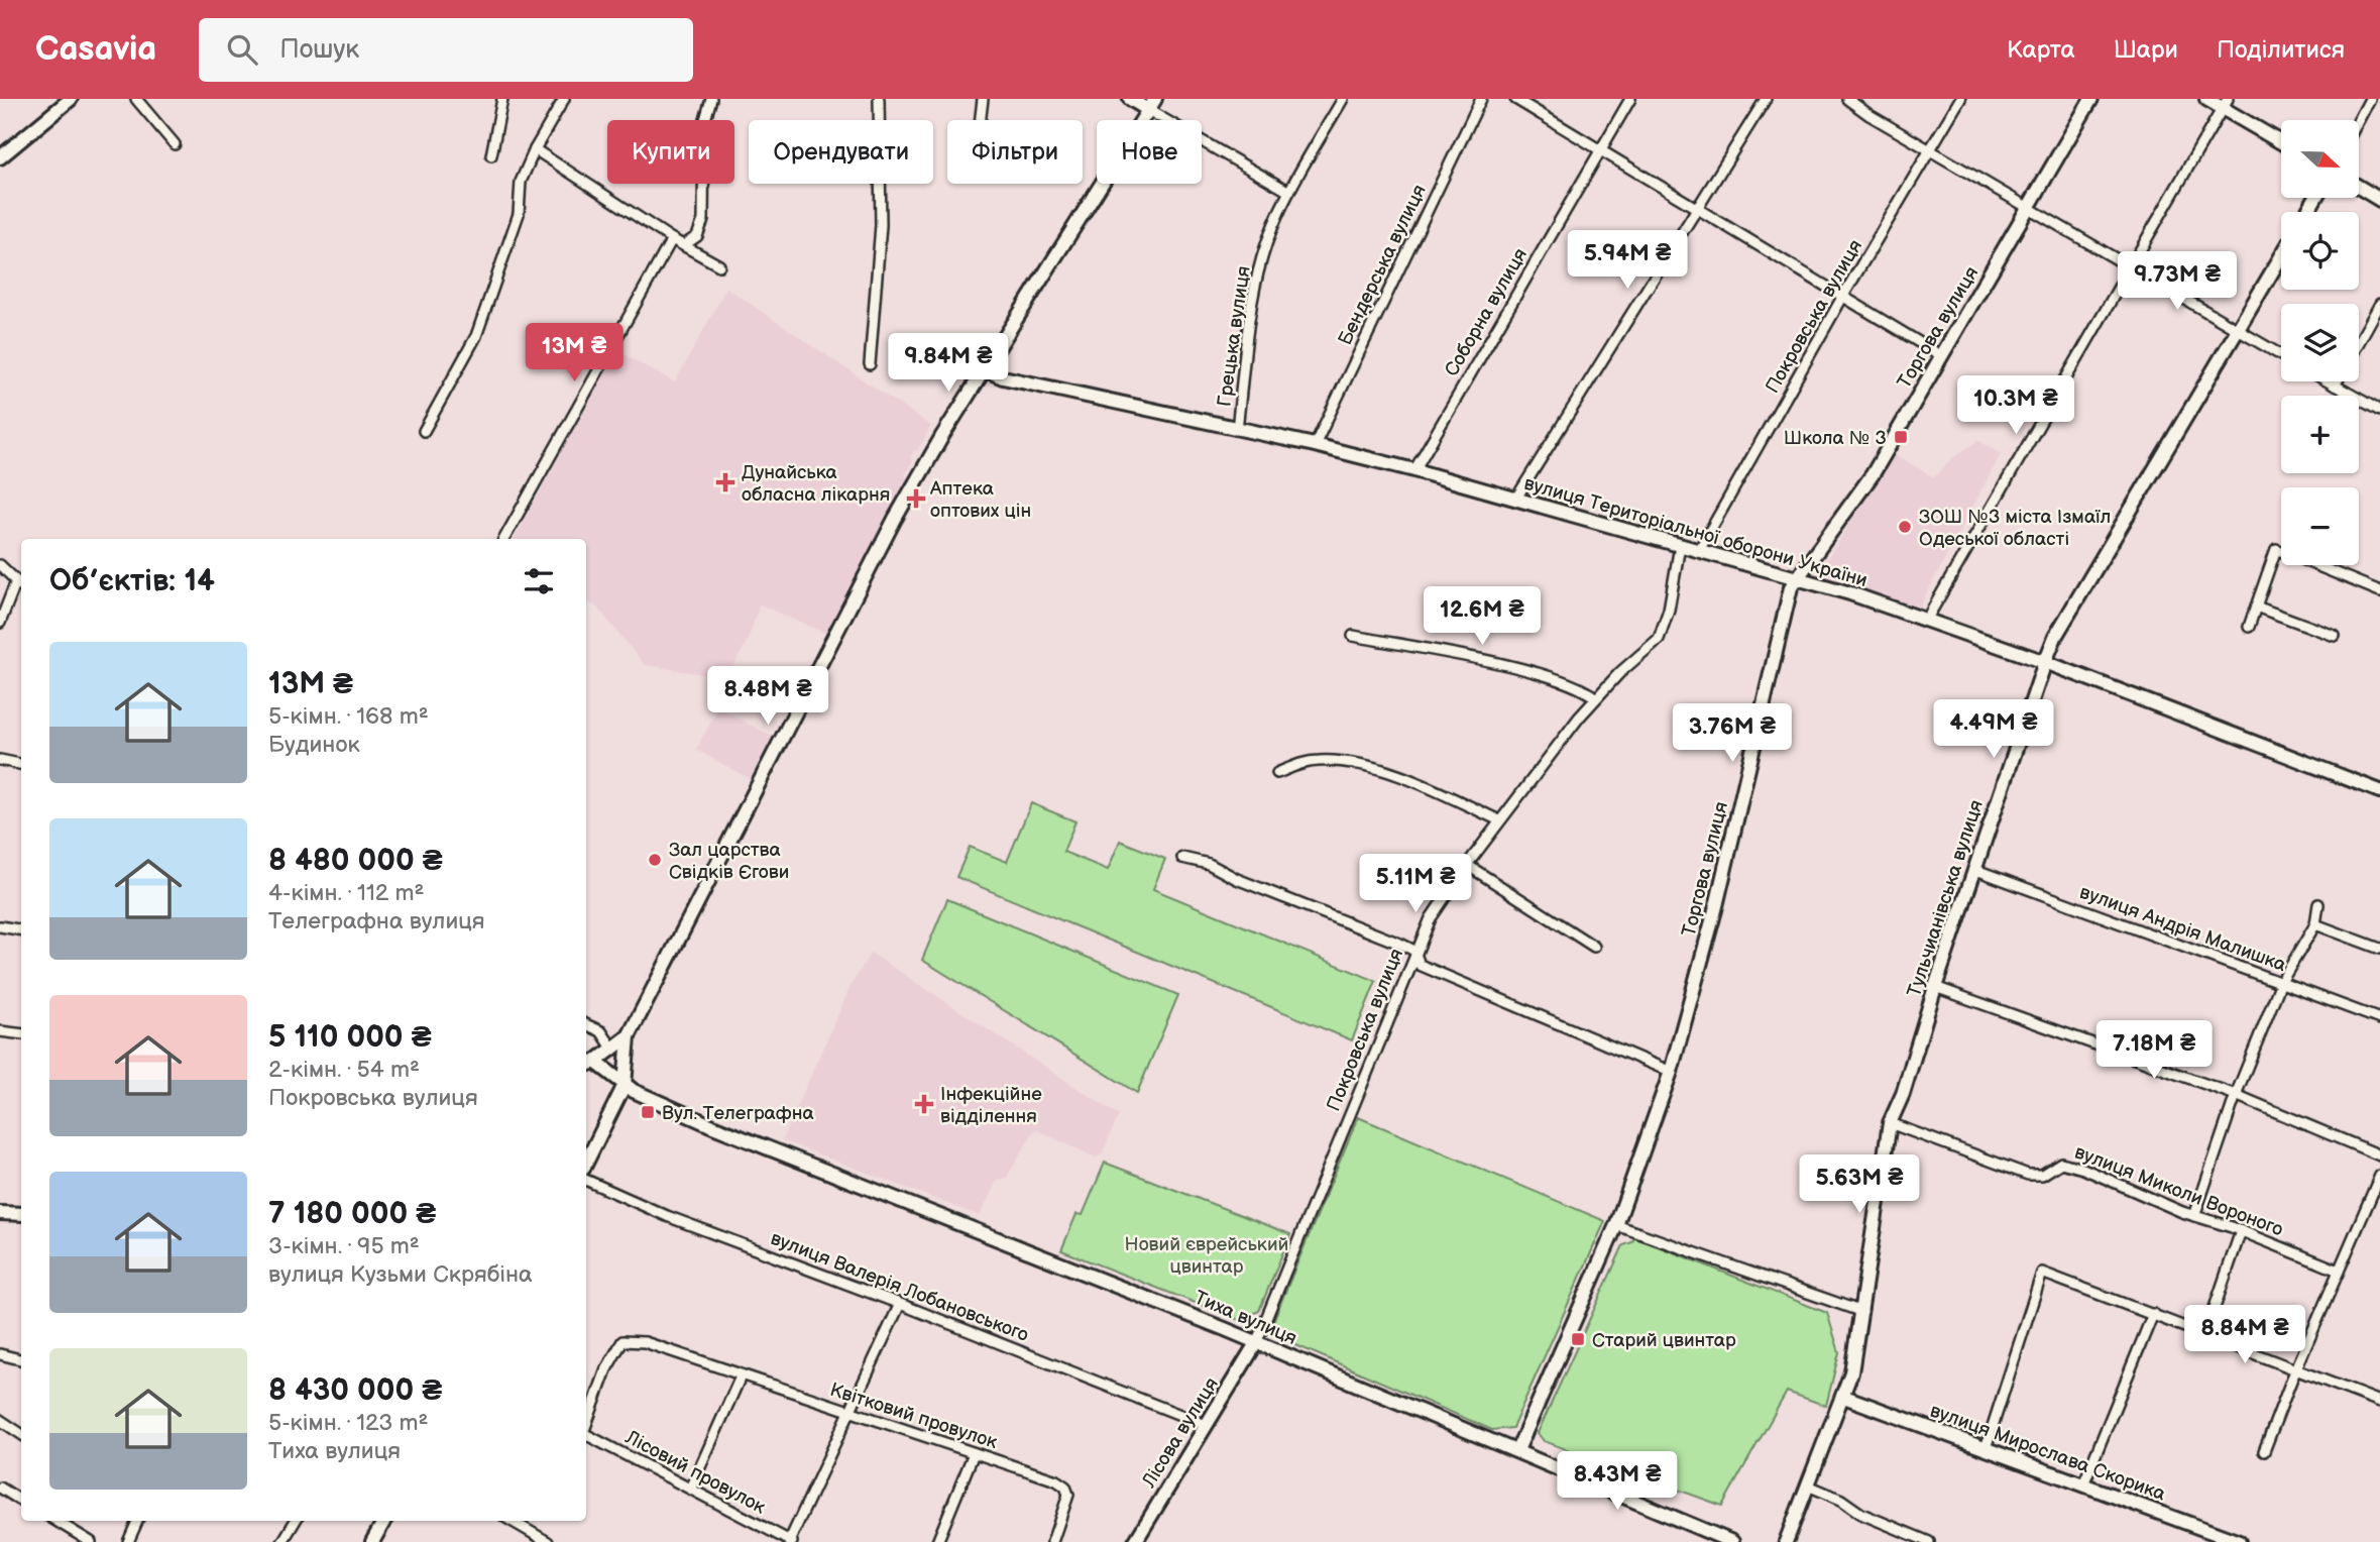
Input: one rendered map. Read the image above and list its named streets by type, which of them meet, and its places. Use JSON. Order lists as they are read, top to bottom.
{
  "streets": {
    "main road": [
      "Торгова вулиця",
      "вулиця Територіальної оборони України",
      "Тульчианівська вулиця",
      "Тиха вулиця",
      "Лісова вулиця",
      "вулиця Мирослава Скорика"
    ],
    "street": [
      "Бендерська вулиця",
      "Соборна вулиця",
      "Покровська вулиця",
      "Грецька вулиця",
      "вулиця Андрія Малишка",
      "вулиця Миколи Вороного",
      "вулиця Валерія Лобановського",
      "Квітковий провулок",
      "Лісовий провулок"
    ]
  },
  "crossings": [
    ["Бендерська вулиця", "вулиця Територіальної оборони України"],
    ["Соборна вулиця", "вулиця Територіальної оборони України"],
    ["Покровська вулиця", "вулиця Територіальної оборони України"],
    ["Покровська вулиця", "Тиха вулиця"],
    ["Покровська вулиця", "Лісова вулиця"],
    ["Торгова вулиця", "вулиця Територіальної оборони України"],
    ["Торгова вулиця", "Тиха вулиця"],
    ["Грецька вулиця", "вулиця Територіальної оборони України"],
    ["вулиця Територіальної оборони України", "Тульчианівська вулиця"],
    ["Тульчианівська вулиця", "вулиця Андрія Малишка"],
    ["Тульчианівська вулиця", "вулиця Миколи Вороного"],
    ["Тульчианівська вулиця", "вулиця Мирослава Скорика"],
    ["вулиця Валерія Лобановського", "Лісова вулиця"],
    ["Тиха вулиця", "Лісова вулиця"]
  ],
  "parks": ["Новий єврейський цвинтар"],
  "places": {
    "transit": ["Школа № 3", "Вул. Телеграфна", "Старий цвинтар"],
    "health": ["Дунайська обласна лікарня", "Аптека оптових цін", "Інфекційне відділення"],
    "other": ["ЗОШ №3 міста Ізмаїл Одеської області", "Зал царства Свідків Єгови"]
  },
  "north": "right",
  "page": {
    "header": "Casavia",
    "search": "Пошук",
    "nav": ["Карта", "Шари", "Поділитися"],
    "map_buttons": ["+", "−"],
    "chip": [
      "Купити",
      "Орендувати",
      "Фільтри",
      "Нове"
    ],
    "price": [
      "5.94M ₴",
      "9.73M ₴",
      "13M ₴",
      "9.84M ₴",
      "10.3M ₴",
      "12.6M ₴",
      "8.48M ₴",
      "4.49M ₴",
      "3.76M ₴",
      "5.11M ₴",
      "7.18M ₴",
      "5.63M ₴",
      "8.84M ₴",
      "8.43M ₴"
    ],
    "heading": "Об’єктів: 14",
    "list": [
      {
        "name": "13M ₴",
        "note": "5-кімн. · 168 m² · Будинок"
      },
      {
        "name": "8 480 000 ₴",
        "note": "4-кімн. · 112 m² · Телеграфна вулиця"
      },
      {
        "name": "5 110 000 ₴",
        "note": "2-кімн. · 54 m² · Покровська вулиця"
      },
      {
        "name": "7 180 000 ₴",
        "note": "3-кімн. · 95 m² · вулиця Кузьми Скрябіна"
      },
      {
        "name": "8 430 000 ₴",
        "note": "5-кімн. · 123 m² · Тиха вулиця"
      }
    ]
  }
}
